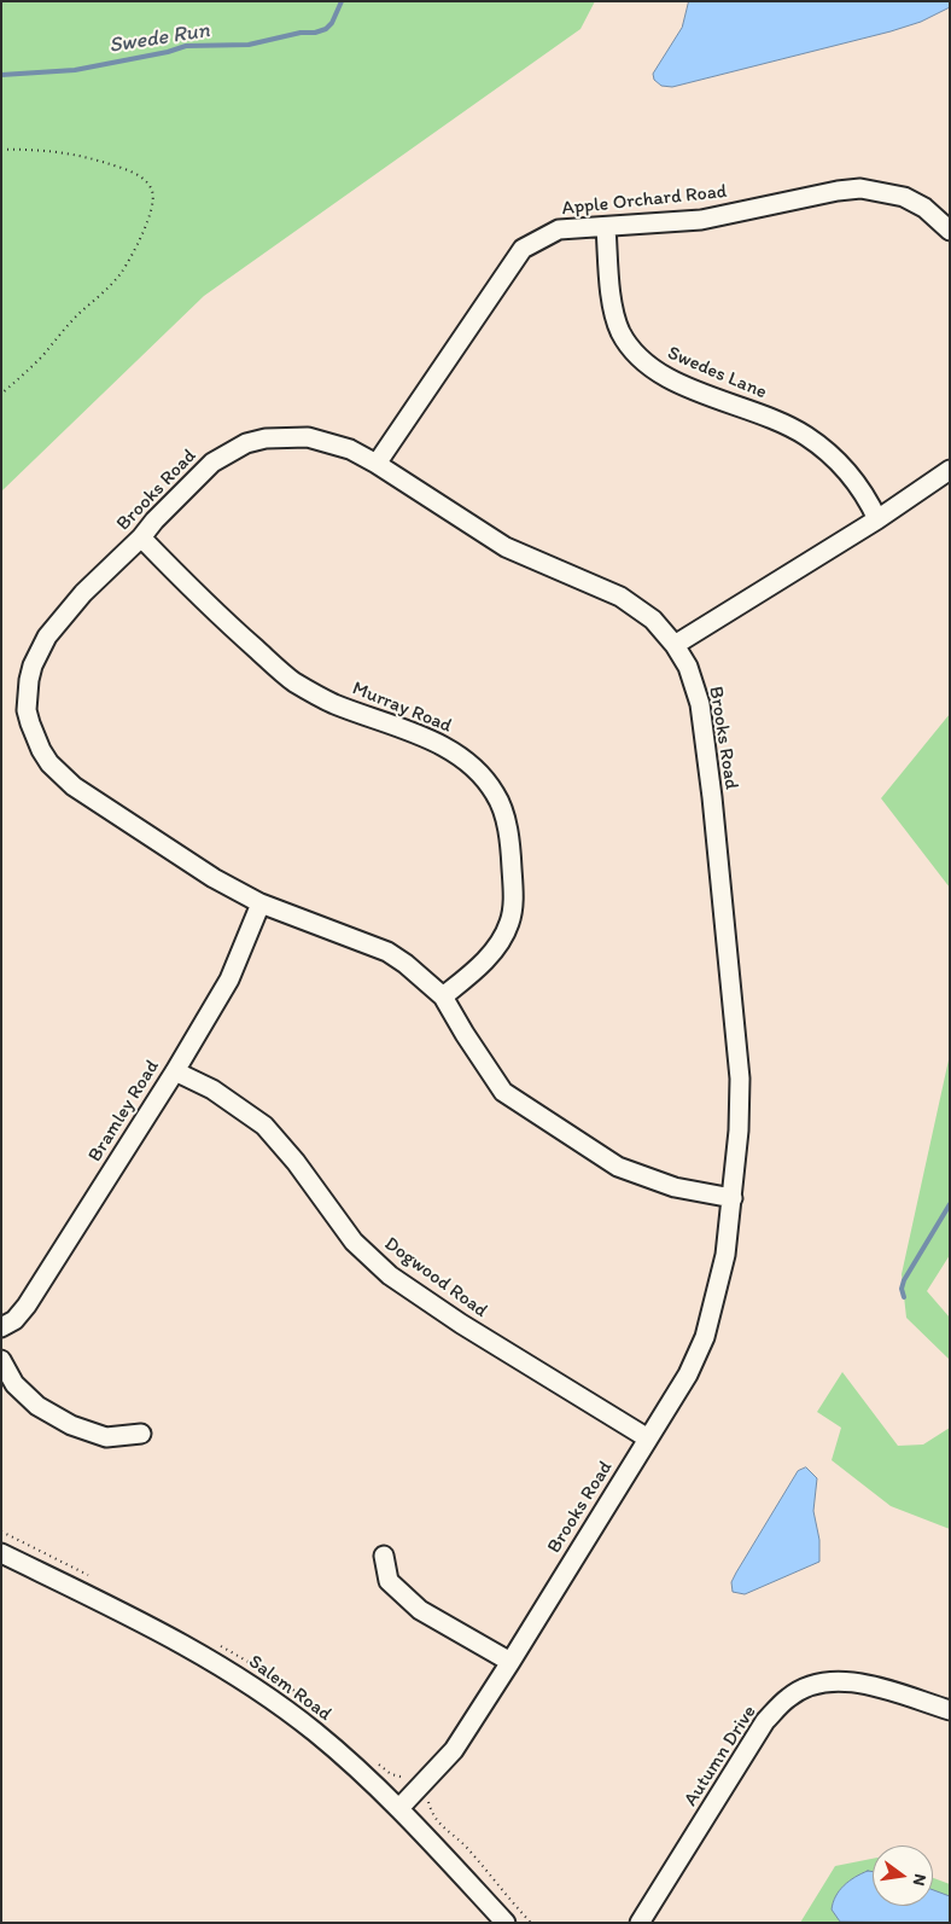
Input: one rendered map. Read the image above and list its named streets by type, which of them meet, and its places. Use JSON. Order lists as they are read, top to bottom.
{
  "streets": {
    "street": [
      "Apple Orchard Road",
      "Swedes Lane",
      "Brooks Road",
      "Murray Road",
      "Bramley Road",
      "Dogwood Road",
      "Salem Road",
      "Autumn Drive"
    ]
  },
  "crossings": [
    ["Apple Orchard Road", "Swedes Lane"],
    ["Apple Orchard Road", "Brooks Road"],
    ["Brooks Road", "Murray Road"],
    ["Brooks Road", "Bramley Road"],
    ["Brooks Road", "Dogwood Road"],
    ["Brooks Road", "Salem Road"],
    ["Bramley Road", "Dogwood Road"]
  ],
  "water": ["Swede Run"],
  "north": "right"
}
